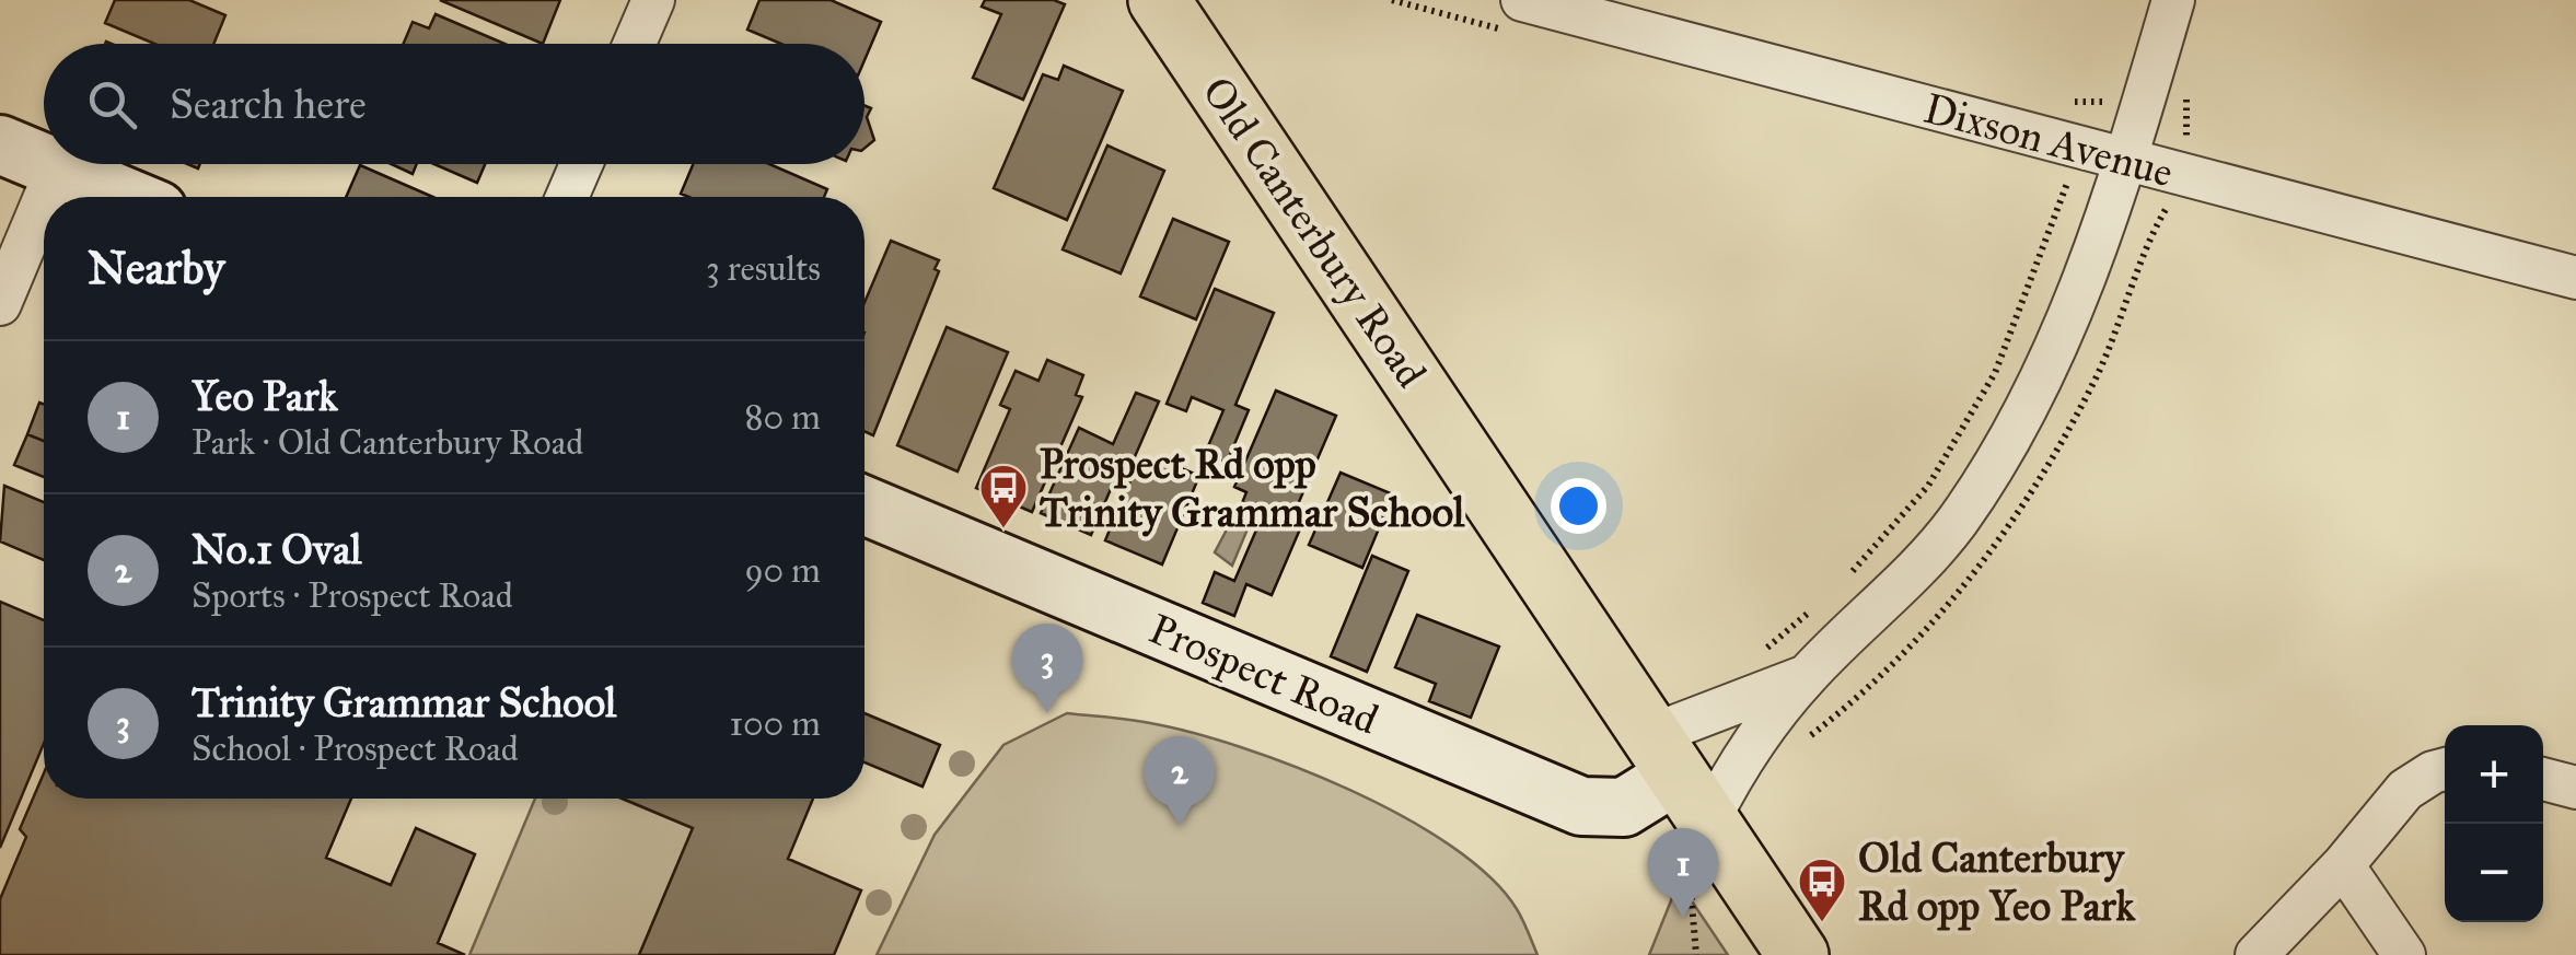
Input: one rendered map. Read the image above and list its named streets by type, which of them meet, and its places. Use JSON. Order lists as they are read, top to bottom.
{
  "streets": {
    "main road": ["Old Canterbury Road"],
    "street": ["Dixson Avenue", "Prospect Road"]
  },
  "crossings": [
    ["Old Canterbury Road", "Prospect Road"]
  ],
  "places": {
    "bus stop": ["Prospect Rd opp Trinity Grammar School", "Old Canterbury Rd opp Yeo Park"]
  },
  "page": {
    "search": "Search here",
    "heading": ["Nearby", "3 results"],
    "list": [
      {
        "mark": "1",
        "name": "Yeo Park",
        "note": "Park · Old Canterbury Road",
        "value": "80 m"
      },
      {
        "mark": "2",
        "name": "No.1 Oval",
        "note": "Sports · Prospect Road",
        "value": "90 m"
      },
      {
        "mark": "3",
        "name": "Trinity Grammar School",
        "note": "School · Prospect Road",
        "value": "100 m"
      }
    ],
    "pins": ["3", "2", "1"],
    "map_buttons": ["+", "−"]
  }
}
